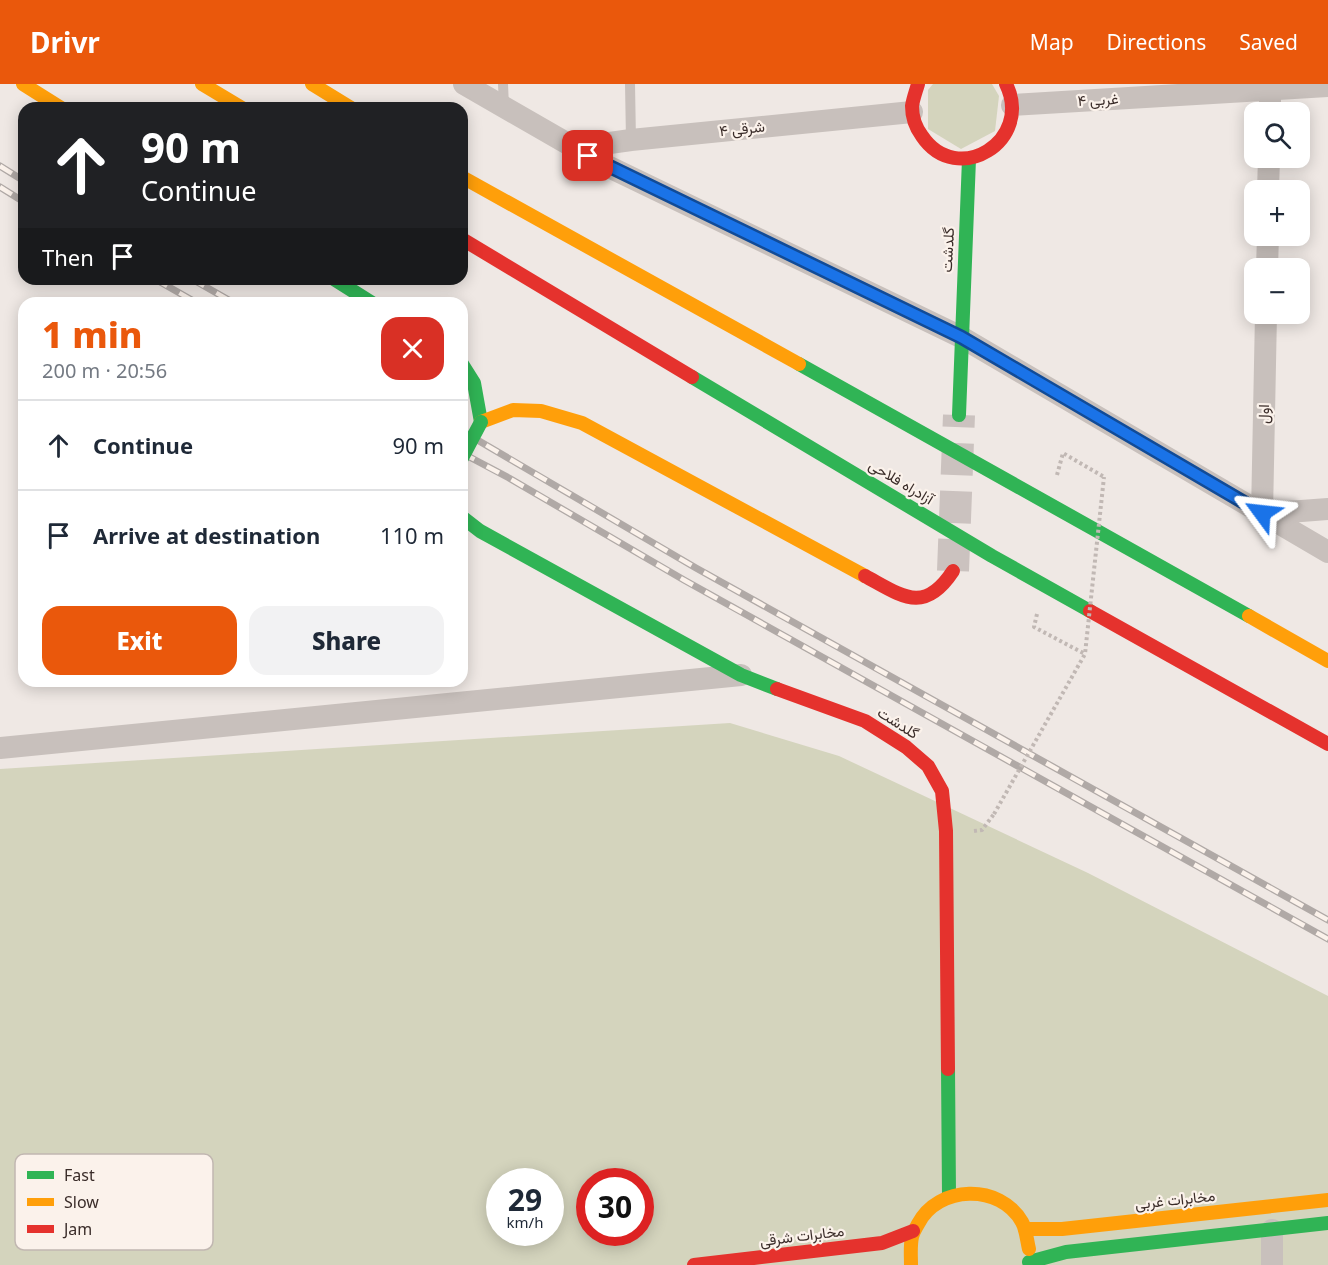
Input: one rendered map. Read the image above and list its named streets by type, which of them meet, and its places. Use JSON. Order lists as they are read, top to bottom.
{
  "streets": {
    "main road": [
      "گلدشت",
      "آزادراه فلاحی",
      "مخابرات غربی",
      "مخابرات شرقی"
    ],
    "street": ["۴ غربی", "۴ شرقی", "اول"]
  },
  "legend": ["Fast", "Slow", "Jam"],
  "page": {
    "header": "Drivr",
    "nav": ["Map", "Directions", "Saved"],
    "map_buttons": ["+", "−"],
    "turn": ["90 m", "Continue"],
    "then": "Then",
    "heading": ["1 min", "200 m · 20:56"],
    "list": [
      {
        "name": "Continue",
        "value": "90 m"
      },
      {
        "name": "Arrive at destination",
        "value": "110 m"
      }
    ],
    "buttons": ["Exit", "Share"],
    "speed": "29 km/h",
    "limit": "30"
  }
}
